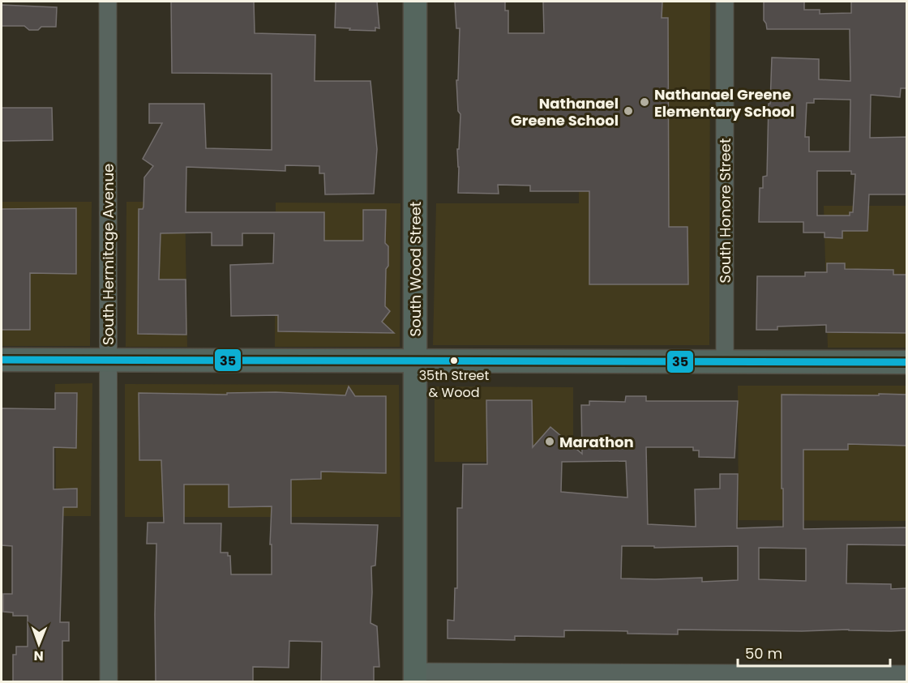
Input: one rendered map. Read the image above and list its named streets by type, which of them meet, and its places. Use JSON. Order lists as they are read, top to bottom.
{
  "streets": {
    "main road": ["South Wood Street"],
    "street": ["South Honore Street", "South Hermitage Avenue"]
  },
  "places": [
    "Nathanael Greene Elementary School",
    "Nathanael Greene School",
    "35th Street & Wood",
    "Marathon"
  ],
  "lines": ["transit line 35"],
  "scale_bar": "50 m",
  "north": "bottom"
}
